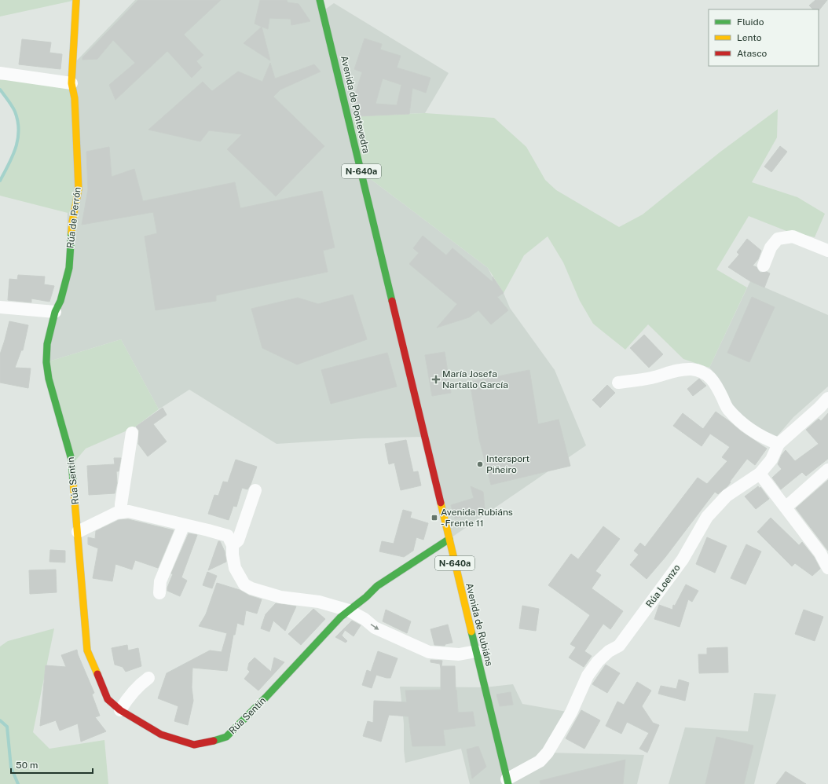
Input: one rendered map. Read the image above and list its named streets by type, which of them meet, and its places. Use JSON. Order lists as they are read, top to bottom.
{
  "streets": {
    "street": [
      "Avenida de Pontevedra",
      "N-640a",
      "Rúa de Perrón",
      "Rúa Sentín",
      "Rúa Loenzo",
      "Avenida de Rubiáns"
    ]
  },
  "crossings": [
    ["Avenida de Pontevedra", "Avenida de Rubiáns"],
    ["Rúa de Perrón", "Rúa Sentín"],
    ["Rúa Sentín", "Avenida de Rubiáns"],
    ["Rúa Loenzo", "Avenida de Rubiáns"]
  ],
  "places": {
    "health": ["María Josefa Nartallo García"],
    "other": ["Intersport Piñeiro"],
    "transit": ["Avenida Rubiáns - Frente 11"]
  },
  "legend": ["Fluido", "Lento", "Atasco"],
  "scale_bar": "50 m"
}
